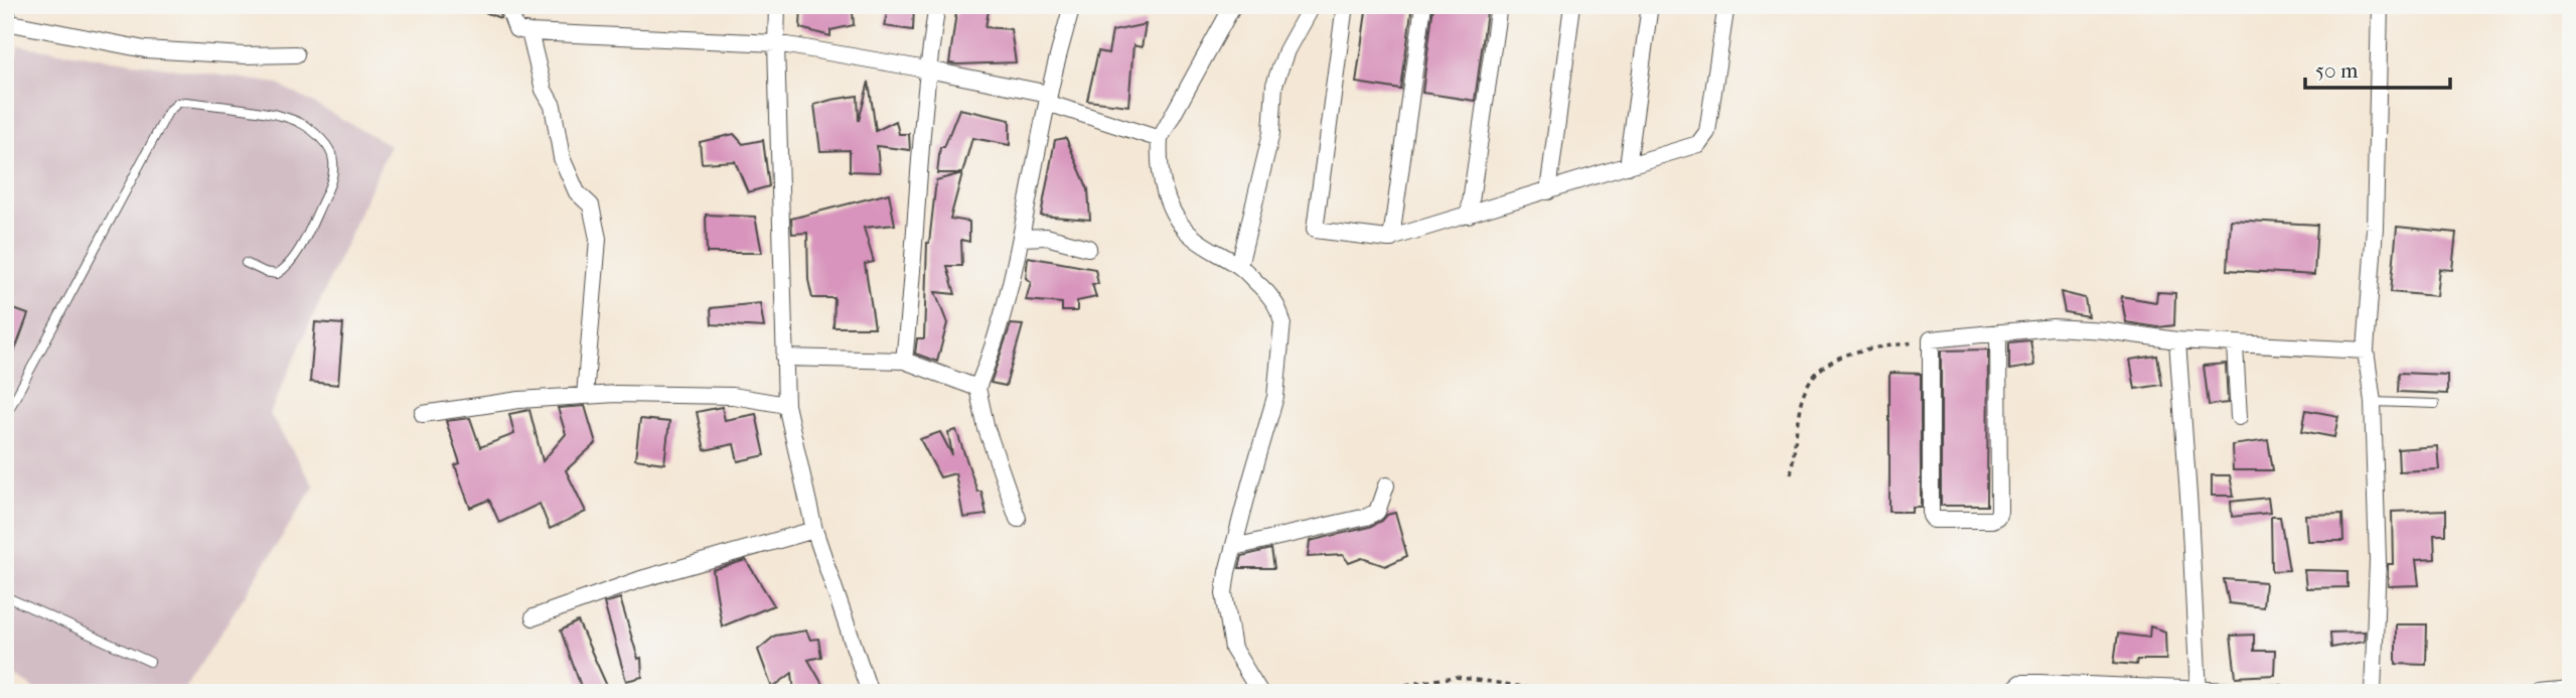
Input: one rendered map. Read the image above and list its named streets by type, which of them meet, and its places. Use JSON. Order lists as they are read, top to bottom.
{
  "scale_bar": "50 m"
}
